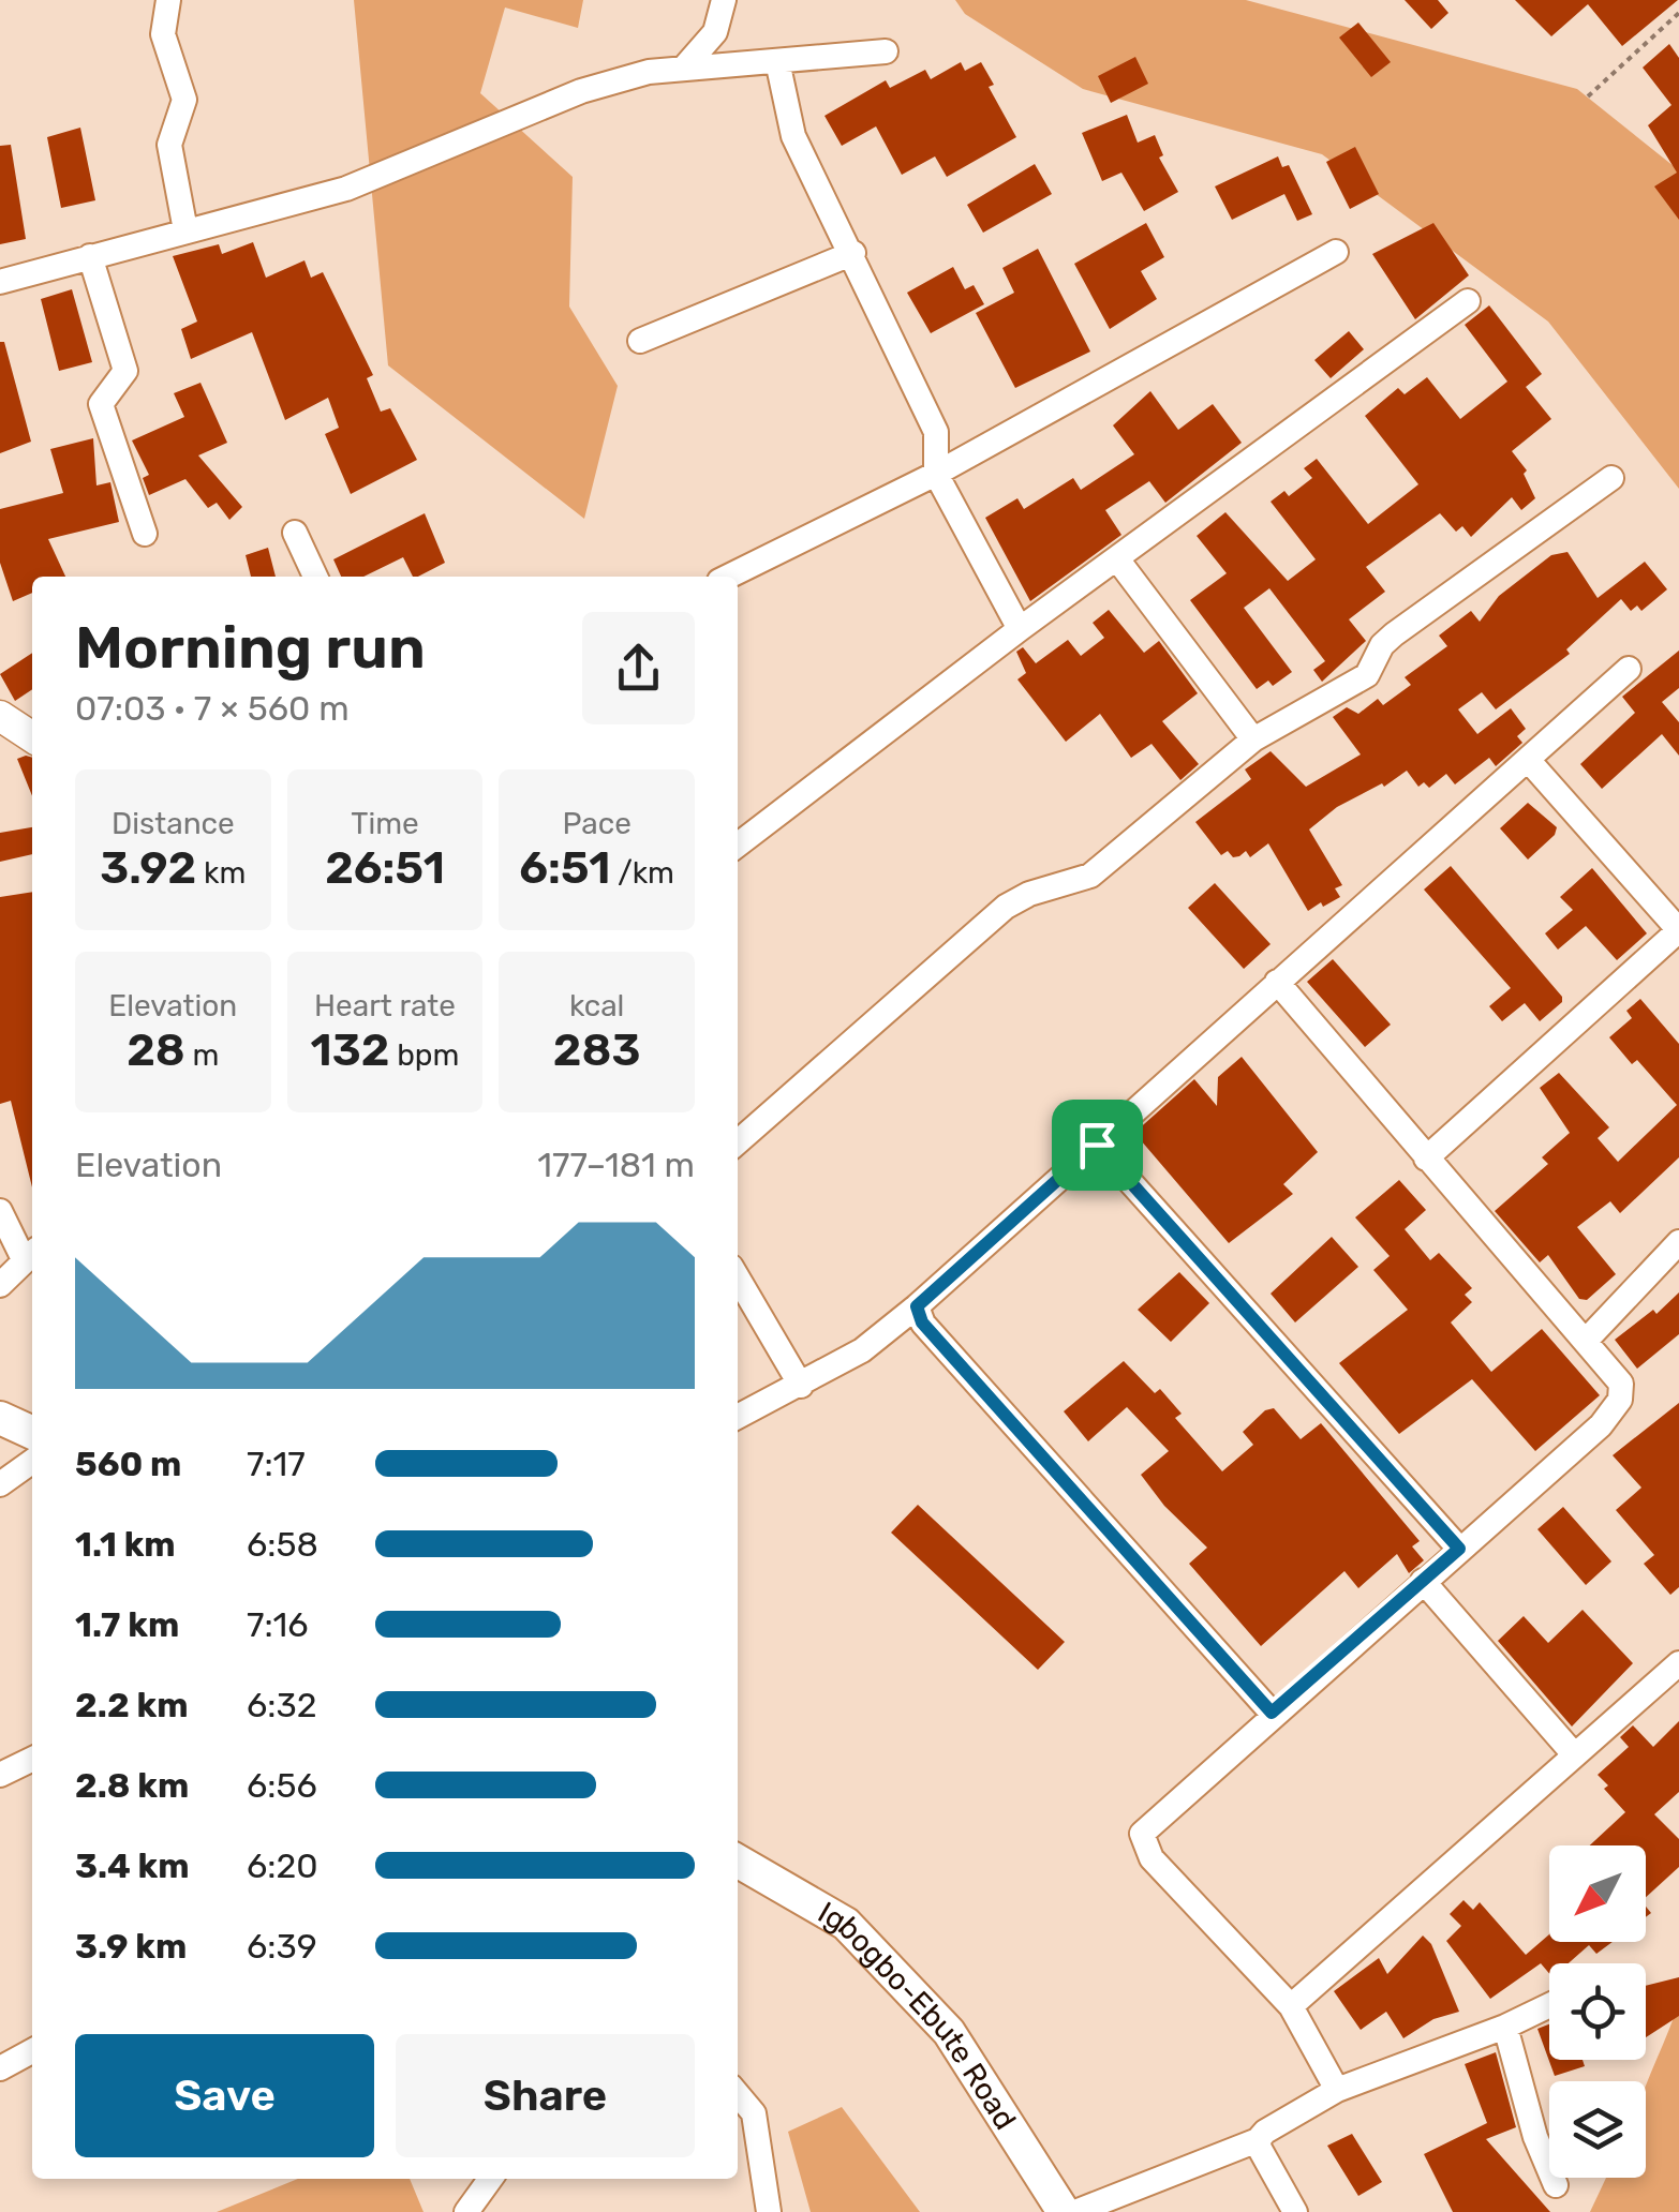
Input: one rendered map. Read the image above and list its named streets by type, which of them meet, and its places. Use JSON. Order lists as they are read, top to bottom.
{
  "streets": {
    "main road": ["Igbogbo-Ebute Road"]
  },
  "north": "bottom left",
  "page": {
    "heading": ["Morning run", "07:03 · 7 × 560 m"],
    "stats": [
      ["Distance", "3.92 km"],
      ["Time", "26:51"],
      ["Pace", "6:51 /km"],
      ["Elevation", "28 m"],
      ["Heart rate", "132 bpm"],
      ["kcal", "283"]
    ],
    "chart": ["Elevation", "177–181 m"],
    "list": [
      {
        "name": "560 m",
        "note": "7:17"
      },
      {
        "name": "1.1 km",
        "note": "6:58"
      },
      {
        "name": "1.7 km",
        "note": "7:16"
      },
      {
        "name": "2.2 km",
        "note": "6:32"
      },
      {
        "name": "2.8 km",
        "note": "6:56"
      },
      {
        "name": "3.4 km",
        "note": "6:20"
      },
      {
        "name": "3.9 km",
        "note": "6:39"
      }
    ],
    "buttons": ["Save", "Share"]
  }
}
